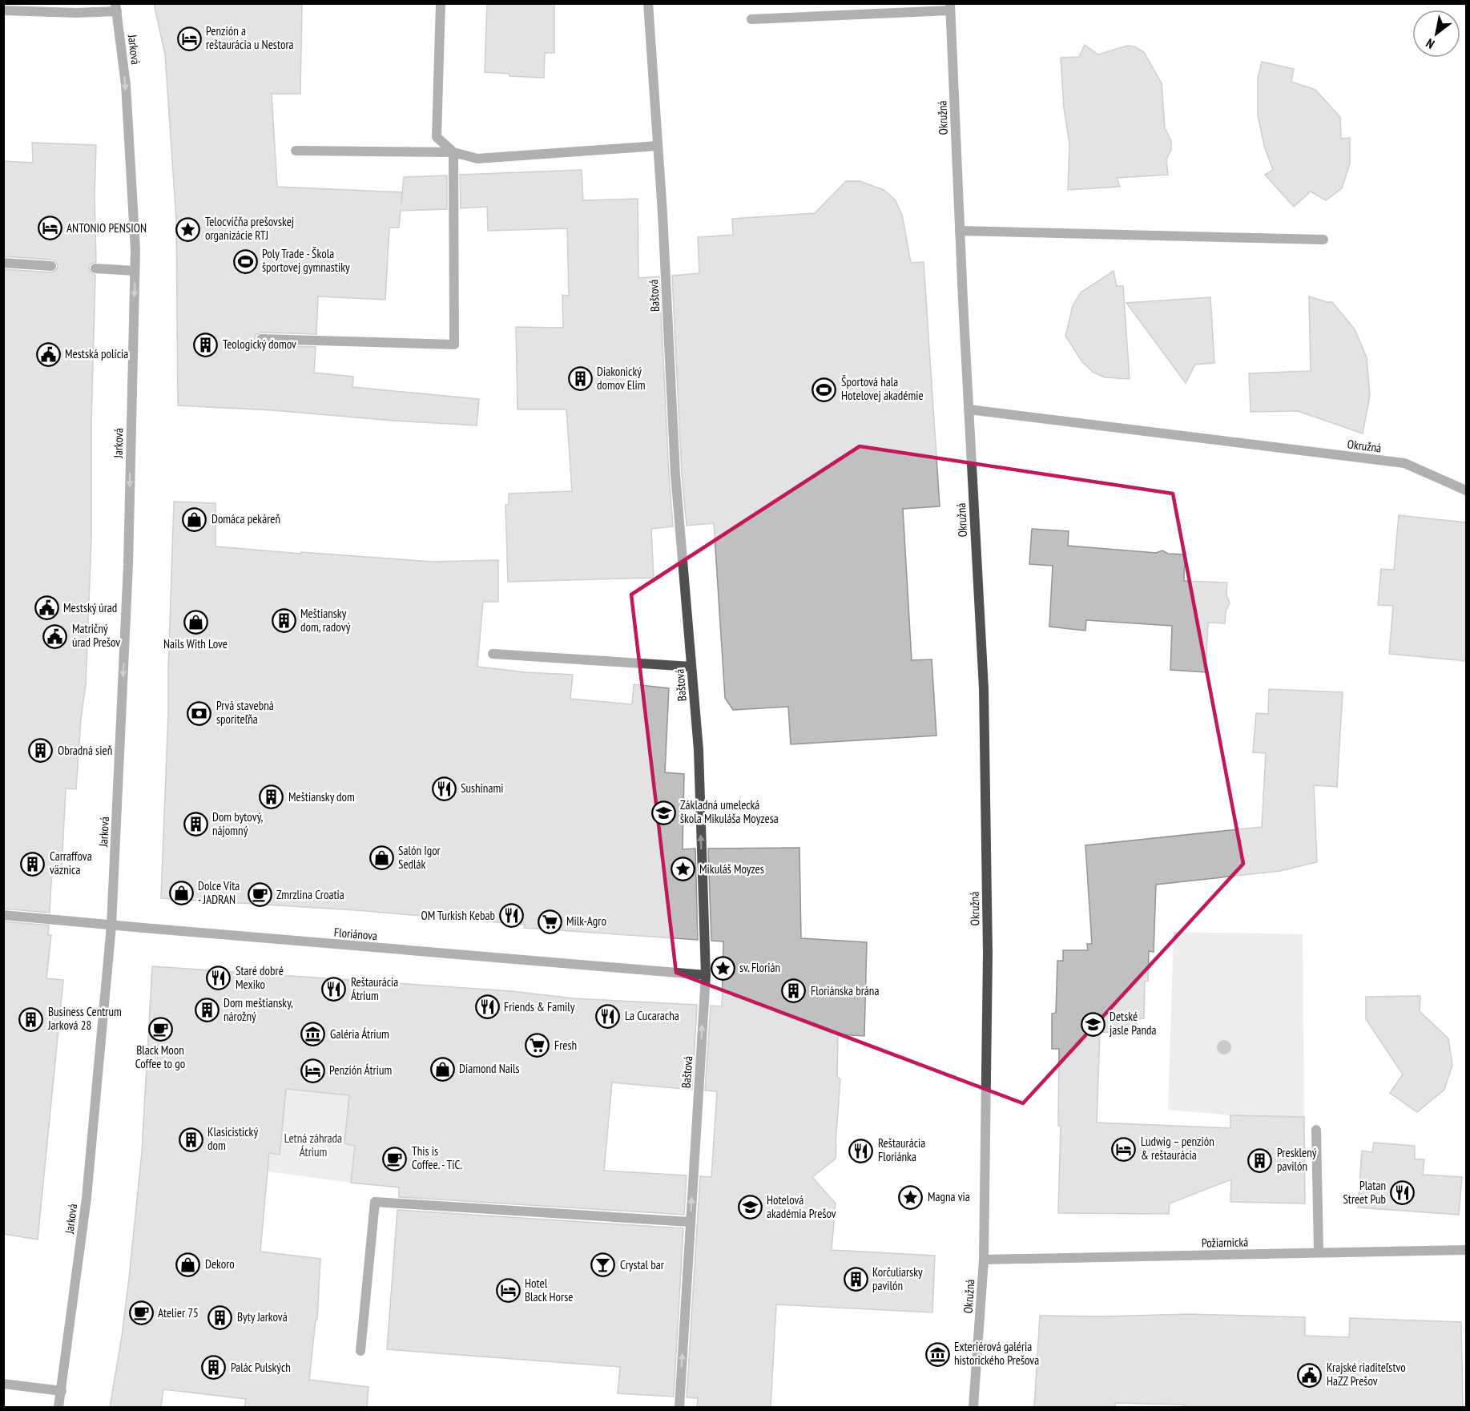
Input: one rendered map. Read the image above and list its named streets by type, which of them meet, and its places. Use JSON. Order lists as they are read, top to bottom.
{
  "streets": {
    "street": [
      "Jarková",
      "Okružná",
      "Baštová",
      "Floriánova",
      "Požiarnická"
    ]
  },
  "crossings": [
    ["Jarková", "Floriánova"],
    ["Okružná", "Požiarnická"],
    ["Baštová", "Floriánova"]
  ],
  "one_way": ["Jarková", "Baštová"],
  "parks": ["Letná záhrada Átrium"],
  "places": {
    "hotel": [
      "Penzión a reštaurácia u Nestora",
      "ANTONIO PENSION",
      "Penzión Átrium",
      "Ludwig – penzión & reštaurácia",
      "Hotel Black Horse"
    ],
    "place": [
      "Telocvičňa prešovskej organizácie RTJ",
      "Mikuláš Moyzes",
      "sv. Florián",
      "Magna via"
    ],
    "sports": ["Poly Trade - Škola športovej gymnastiky", "Športová hala Hotelovej akadémie"],
    "building": [
      "Teologický domov",
      "Diakonický domov Elim",
      "Meštiansky dom, radový",
      "Obradná sieň",
      "Meštiansky dom",
      "Dom bytový, nájomný",
      "Carraffova väznica",
      "Floriánska brána",
      "Dom meštiansky, nárožný",
      "Business Centrum Jarková 28",
      "Klasicistický dom",
      "Presklený pavilón",
      "Korčuliarsky pavilón",
      "Byty Jarková",
      "Palác Pulských"
    ],
    "public building": [
      "Mestská polícia",
      "Mestský úrad",
      "Matričný úrad Prešov",
      "Krajské riaditeľstvo HaZZ Prešov"
    ],
    "shop": [
      "Domáca pekáreň",
      "Nails With Love",
      "Salón Igor Sedlák",
      "Dolce Vita - JADRAN",
      "Diamond Nails",
      "Dekoro"
    ],
    "bank": ["Prvá stavebná sporiteľňa"],
    "restaurant": [
      "Sushinami",
      "OM Turkish Kebab",
      "Staré dobré Mexiko",
      "Reštaurácia Átrium",
      "Friends & Family",
      "La Cucaracha",
      "Reštaurácia Floriánka",
      "Platan Street Pub"
    ],
    "school or university": ["Základná umelecká škola Mikuláša Moyzesa", "Detské jasle Panda", "Hotelová akadémia Prešov"],
    "cafe": [
      "Zmrzlina Croatia",
      "Black Moon Coffee to go",
      "This is Coffee. - TiC.",
      "Atelier 75"
    ],
    "supermarket": ["Milk-Agro", "Fresh"],
    "museum": ["Galéria Átrium", "Exteriérová galéria historického Prešova"],
    "bar": ["Crystal bar"]
  },
  "north": "bottom left"
}
